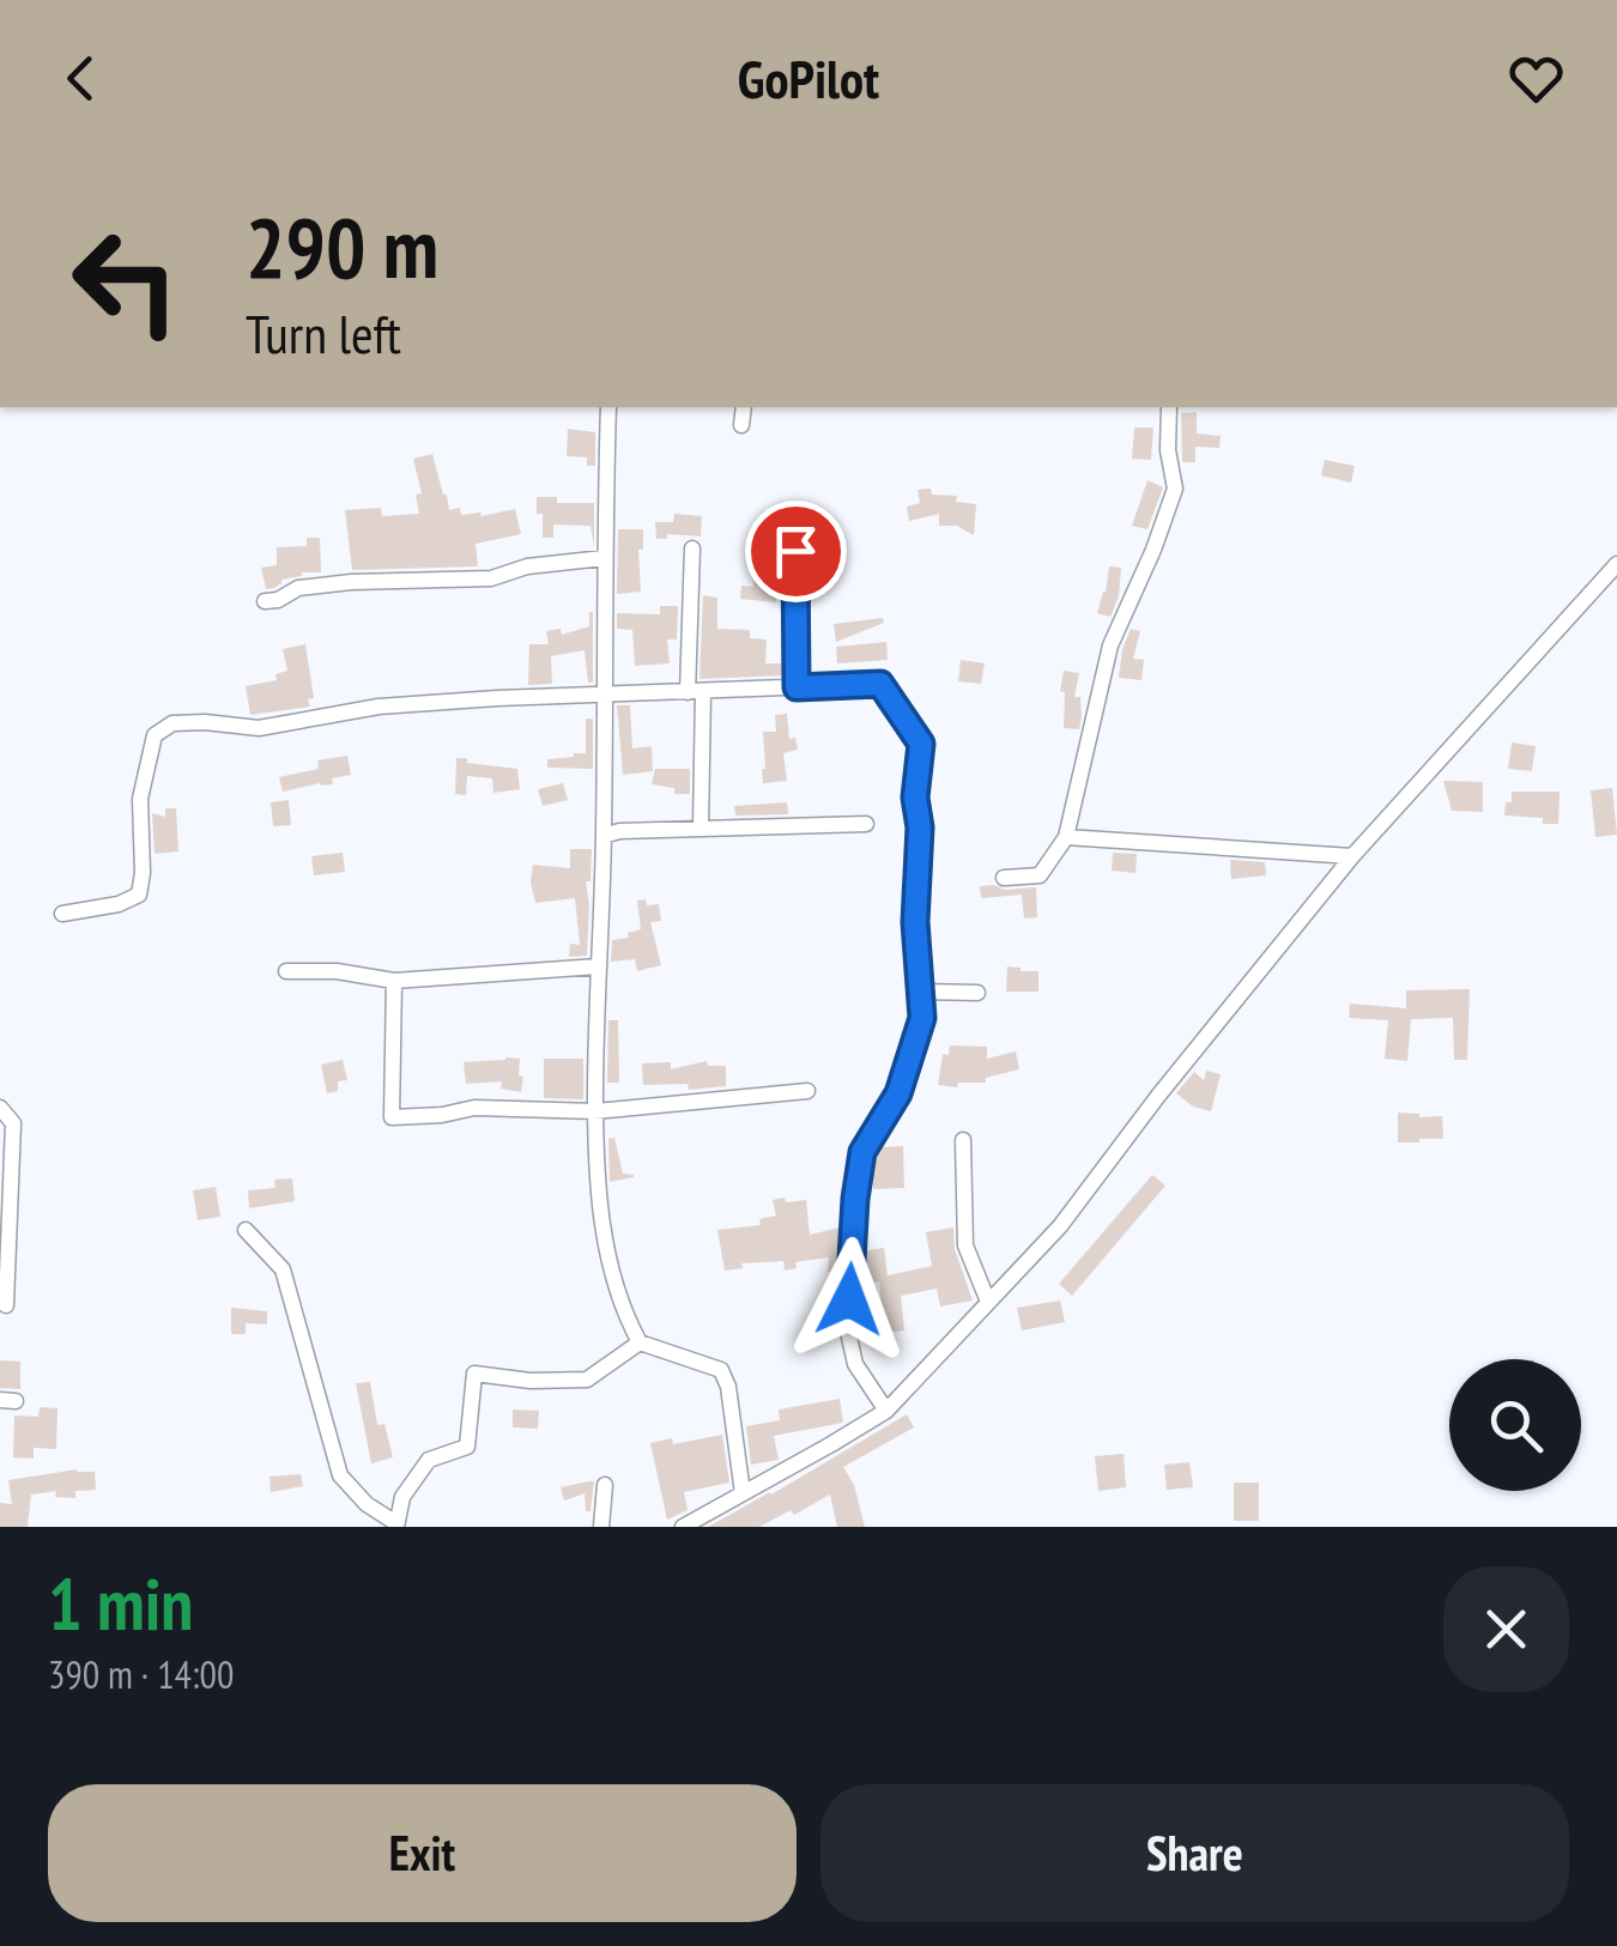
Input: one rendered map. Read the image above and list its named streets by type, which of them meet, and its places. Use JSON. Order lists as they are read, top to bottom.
{
  "page": {
    "header": "GoPilot",
    "turn": ["290 m", "Turn left"],
    "heading": ["1 min", "390 m · 14:00"],
    "buttons": ["Exit", "Share"]
  }
}
